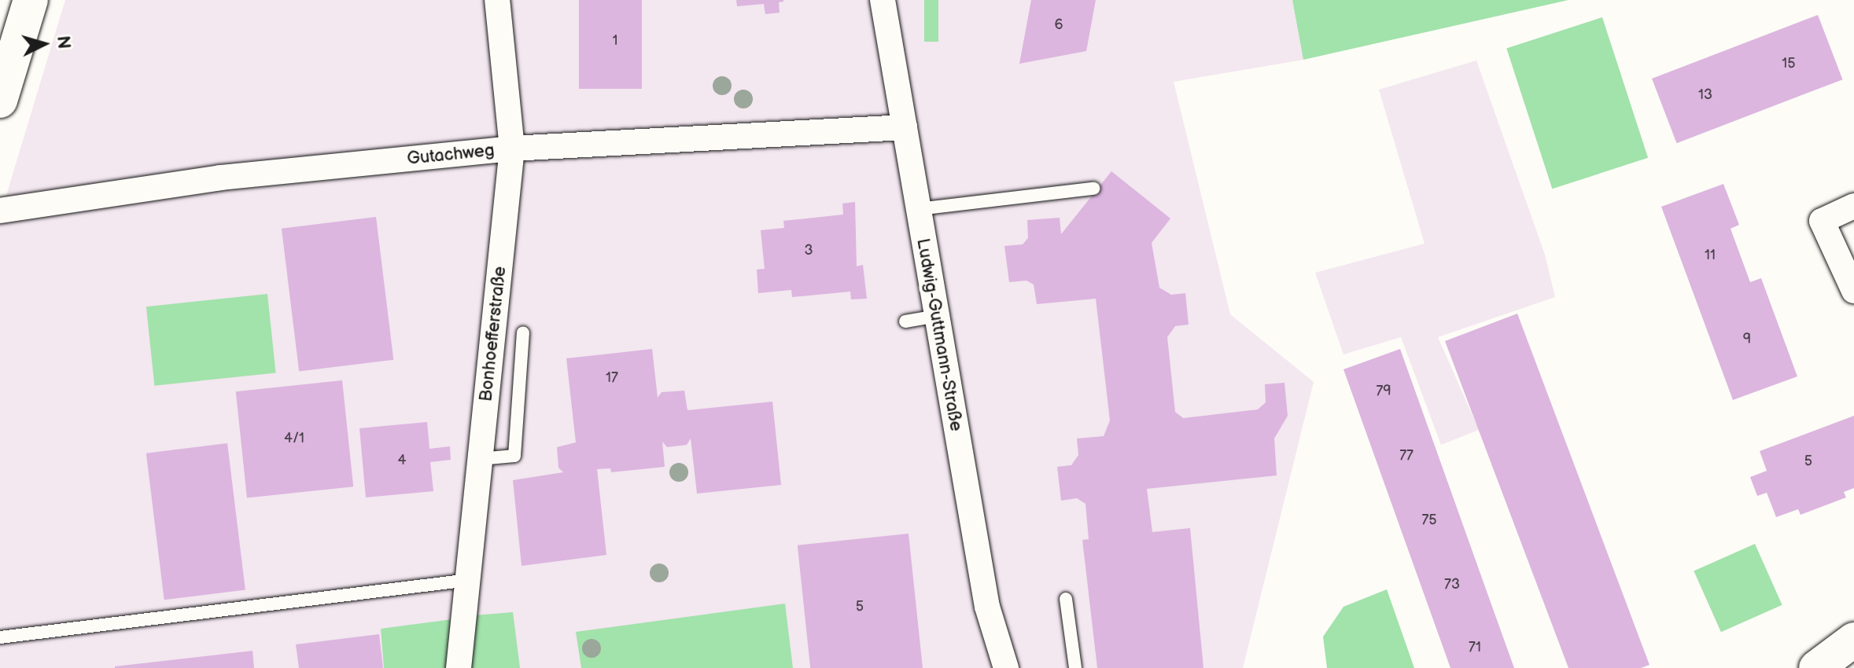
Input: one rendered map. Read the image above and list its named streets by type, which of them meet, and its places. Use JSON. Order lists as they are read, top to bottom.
{
  "streets": {
    "street": ["Gutachweg", "Bonhoefferstraße", "Ludwig-Guttmann-Straße"]
  },
  "crossings": [
    ["Gutachweg", "Bonhoefferstraße"],
    ["Gutachweg", "Ludwig-Guttmann-Straße"]
  ],
  "house_numbers": [
    "6",
    "1",
    "15",
    "13",
    "3",
    "11",
    "9",
    "17",
    "79",
    "4/1",
    "77",
    "4",
    "5",
    "75",
    "73",
    "5",
    "71"
  ],
  "north": "right"
}
